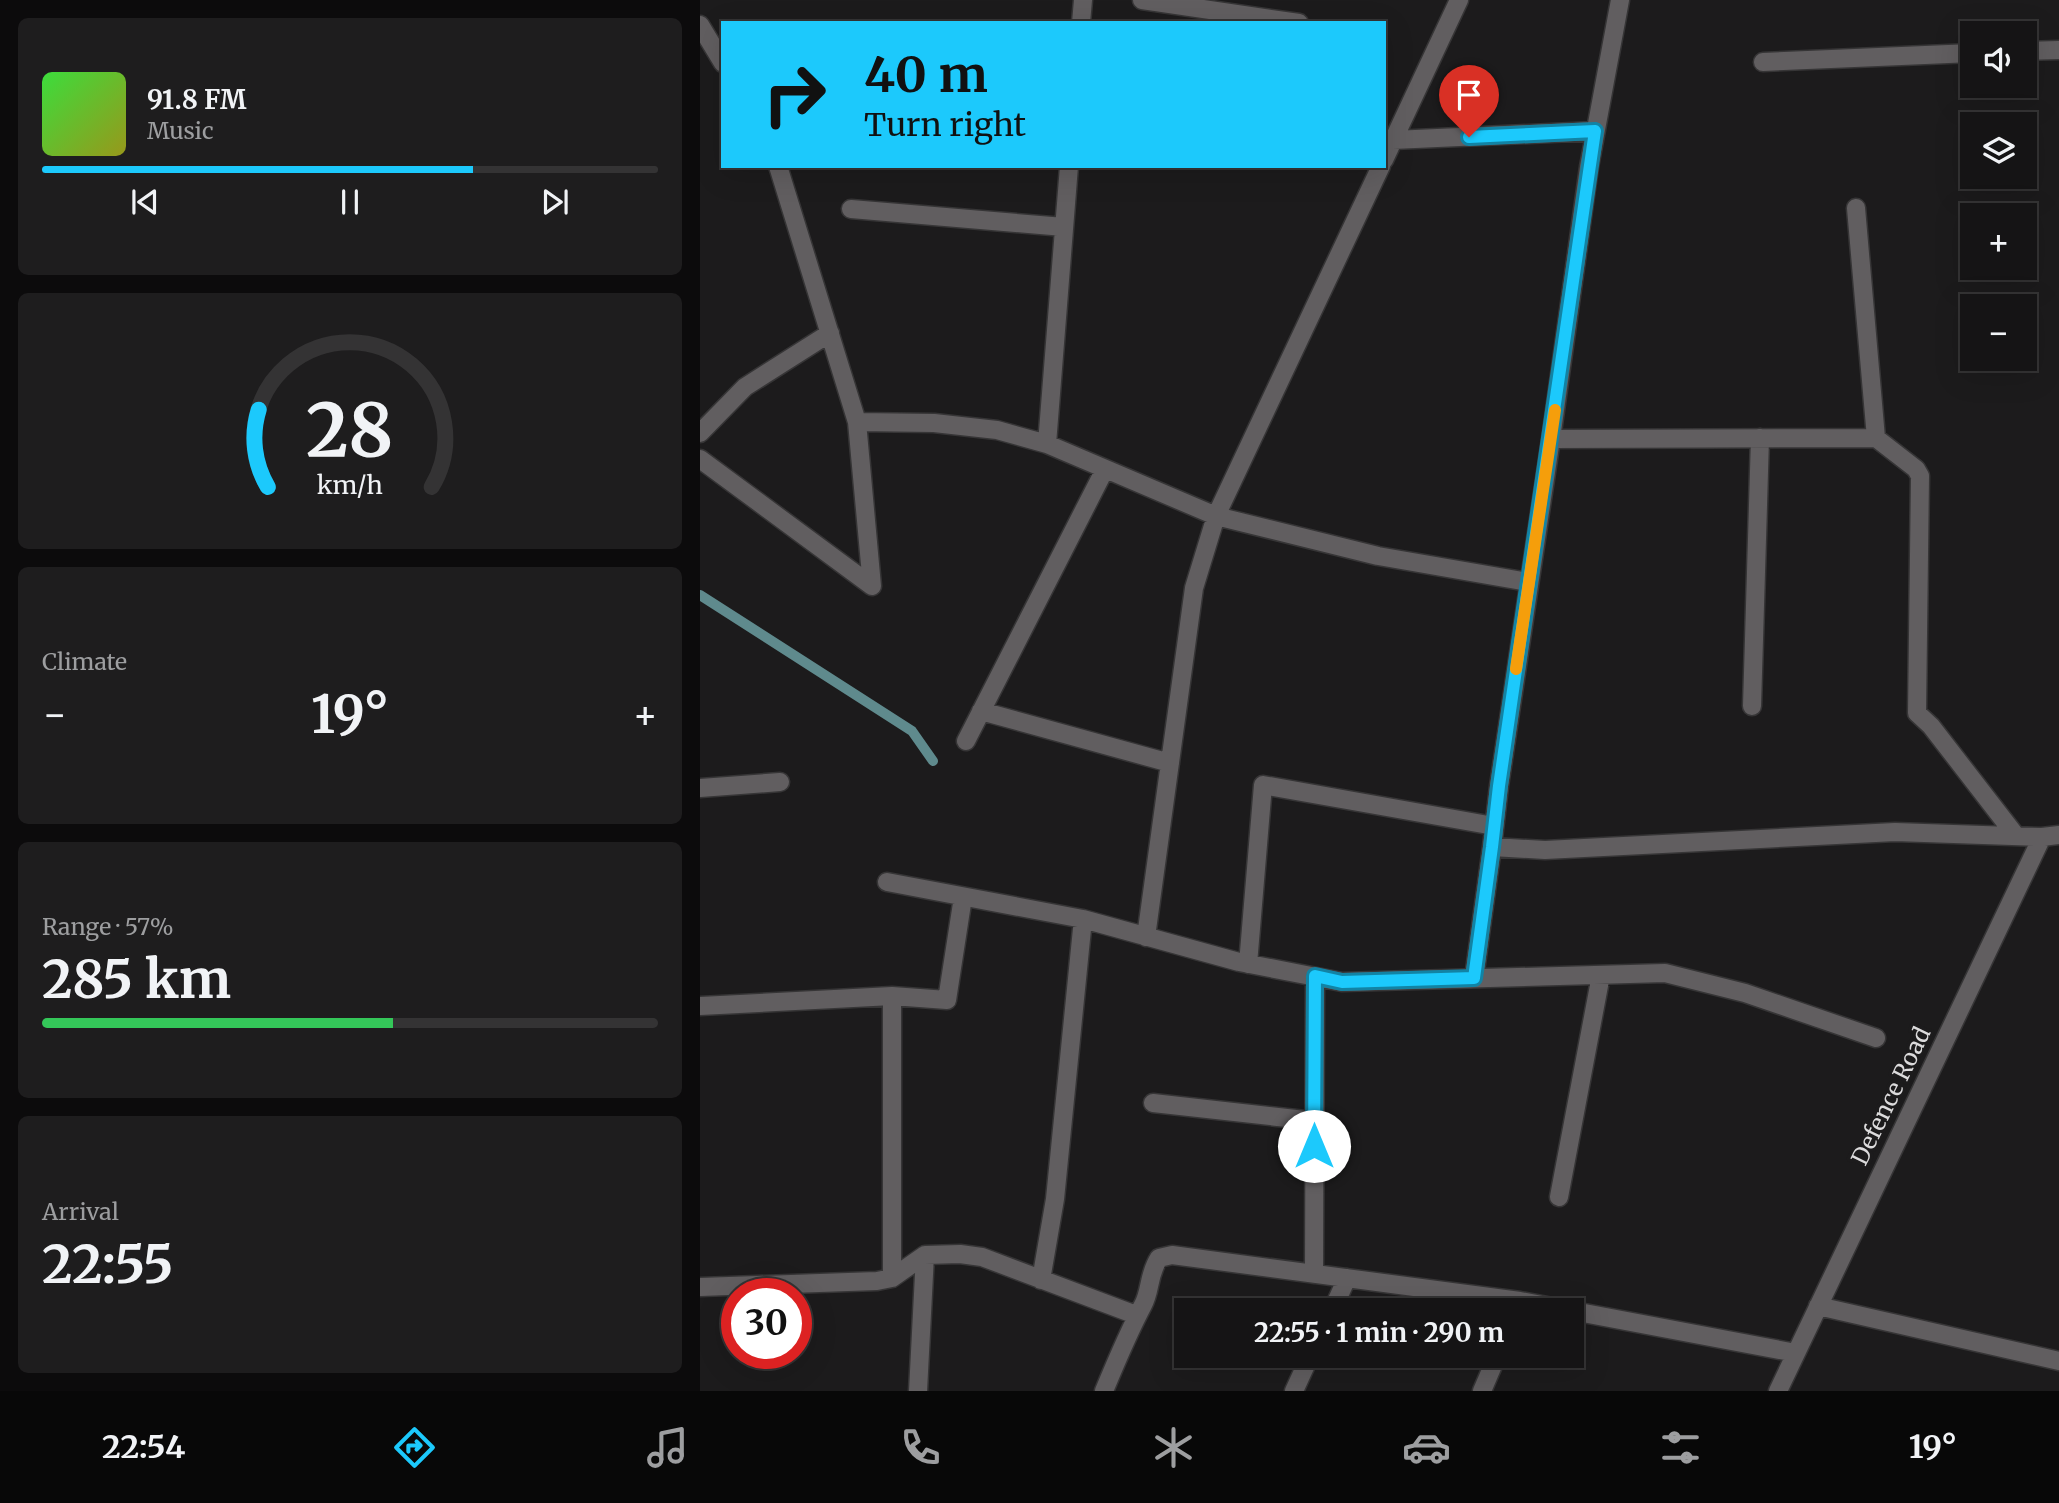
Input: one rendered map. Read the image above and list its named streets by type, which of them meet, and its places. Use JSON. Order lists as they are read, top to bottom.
{
  "streets": {
    "street": ["Defence Road"]
  },
  "page": {
    "map_buttons": ["+", "−"],
    "turn": ["40 m", "Turn right"],
    "song": ["91.8 FM", "Music"],
    "tile": [
      "Climate",
      ["Range · 57%", "285 km"],
      ["Arrival", "22:55"]
    ],
    "heat": ["−", "19°", "+"],
    "limit": "30",
    "trip": "22:55 · 1 min · 290 m",
    "tabs": ["22:54", "19°"],
    "gauge": ["28", "km/h"]
  }
}
